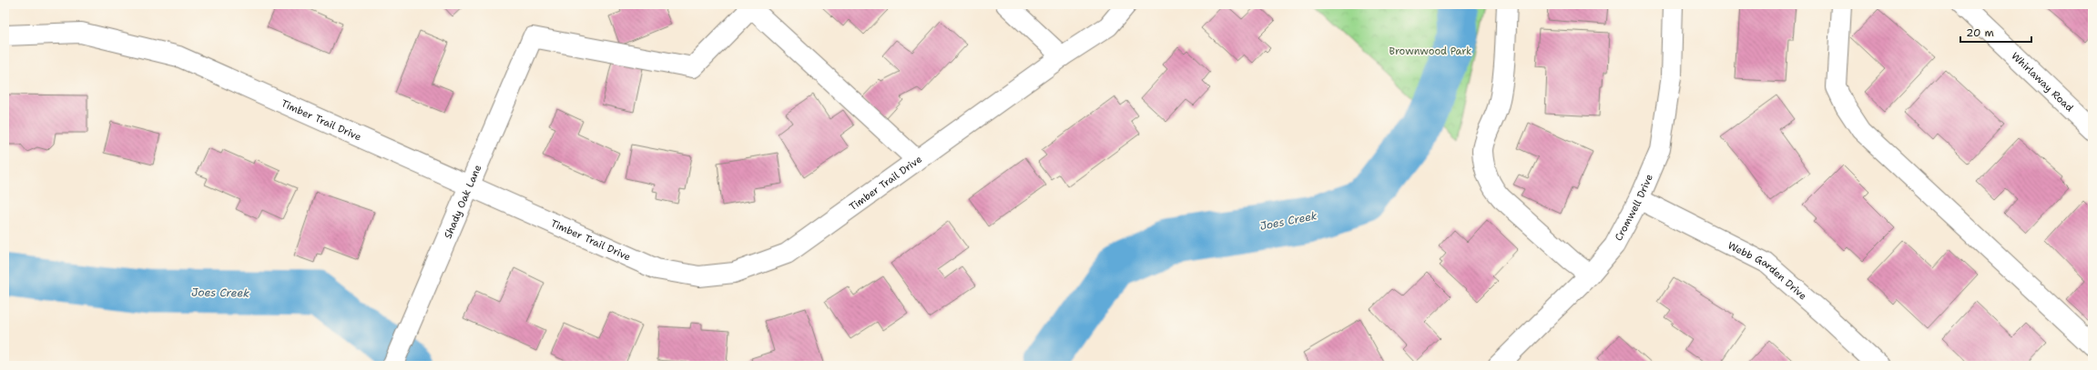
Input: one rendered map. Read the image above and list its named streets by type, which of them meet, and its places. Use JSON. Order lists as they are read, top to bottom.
{
  "streets": {
    "street": [
      "Whirlaway Road",
      "Timber Trail Drive",
      "Shady Oak Lane",
      "Cromwell Drive",
      "Webb Garden Drive"
    ]
  },
  "crossings": [
    ["Timber Trail Drive", "Shady Oak Lane"],
    ["Cromwell Drive", "Webb Garden Drive"]
  ],
  "water": ["Joes Creek"],
  "parks": ["Brownwood Park"],
  "scale_bar": "20 m"
}
